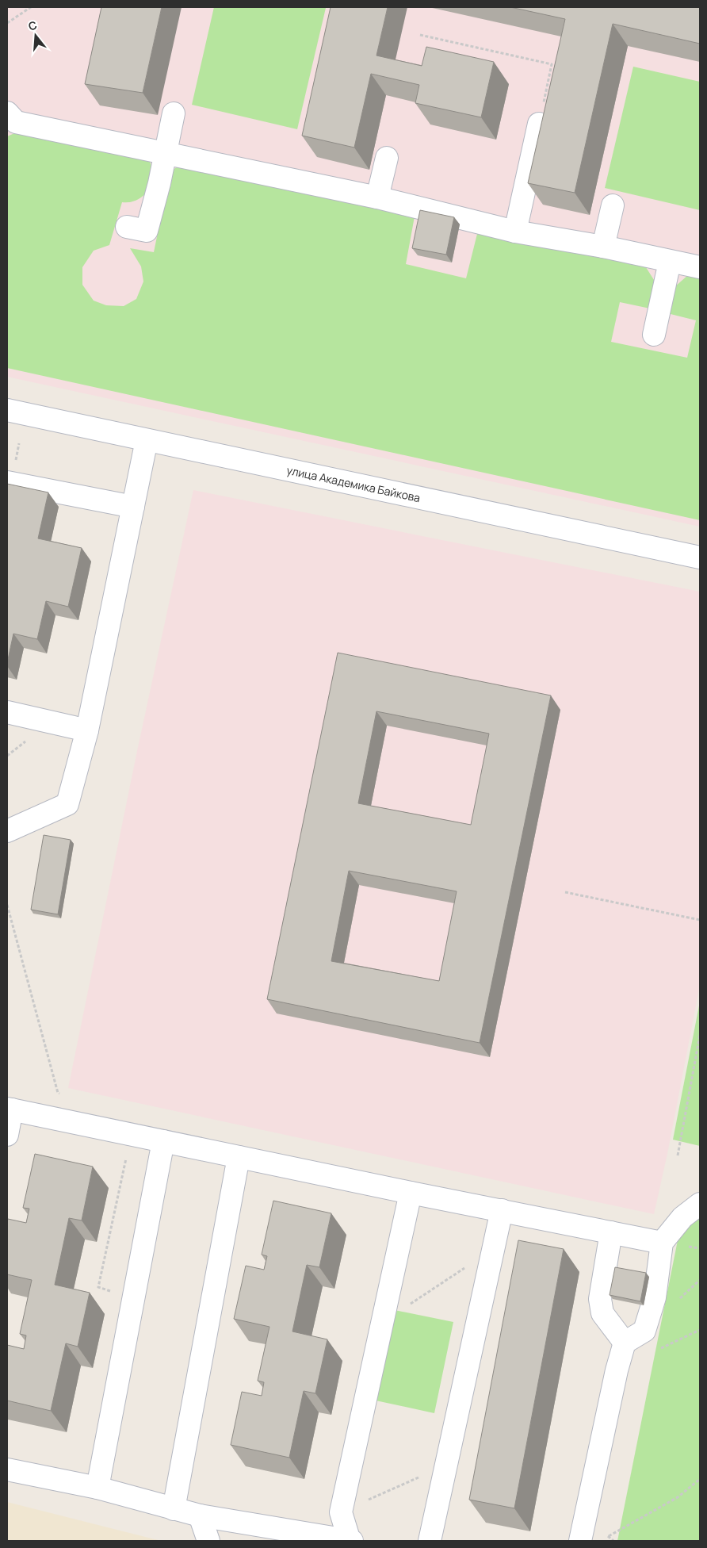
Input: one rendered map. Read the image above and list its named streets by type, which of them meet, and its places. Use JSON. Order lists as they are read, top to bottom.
{
  "streets": {
    "street": ["улица Академика Байкова"]
  },
  "north": "top"
}
